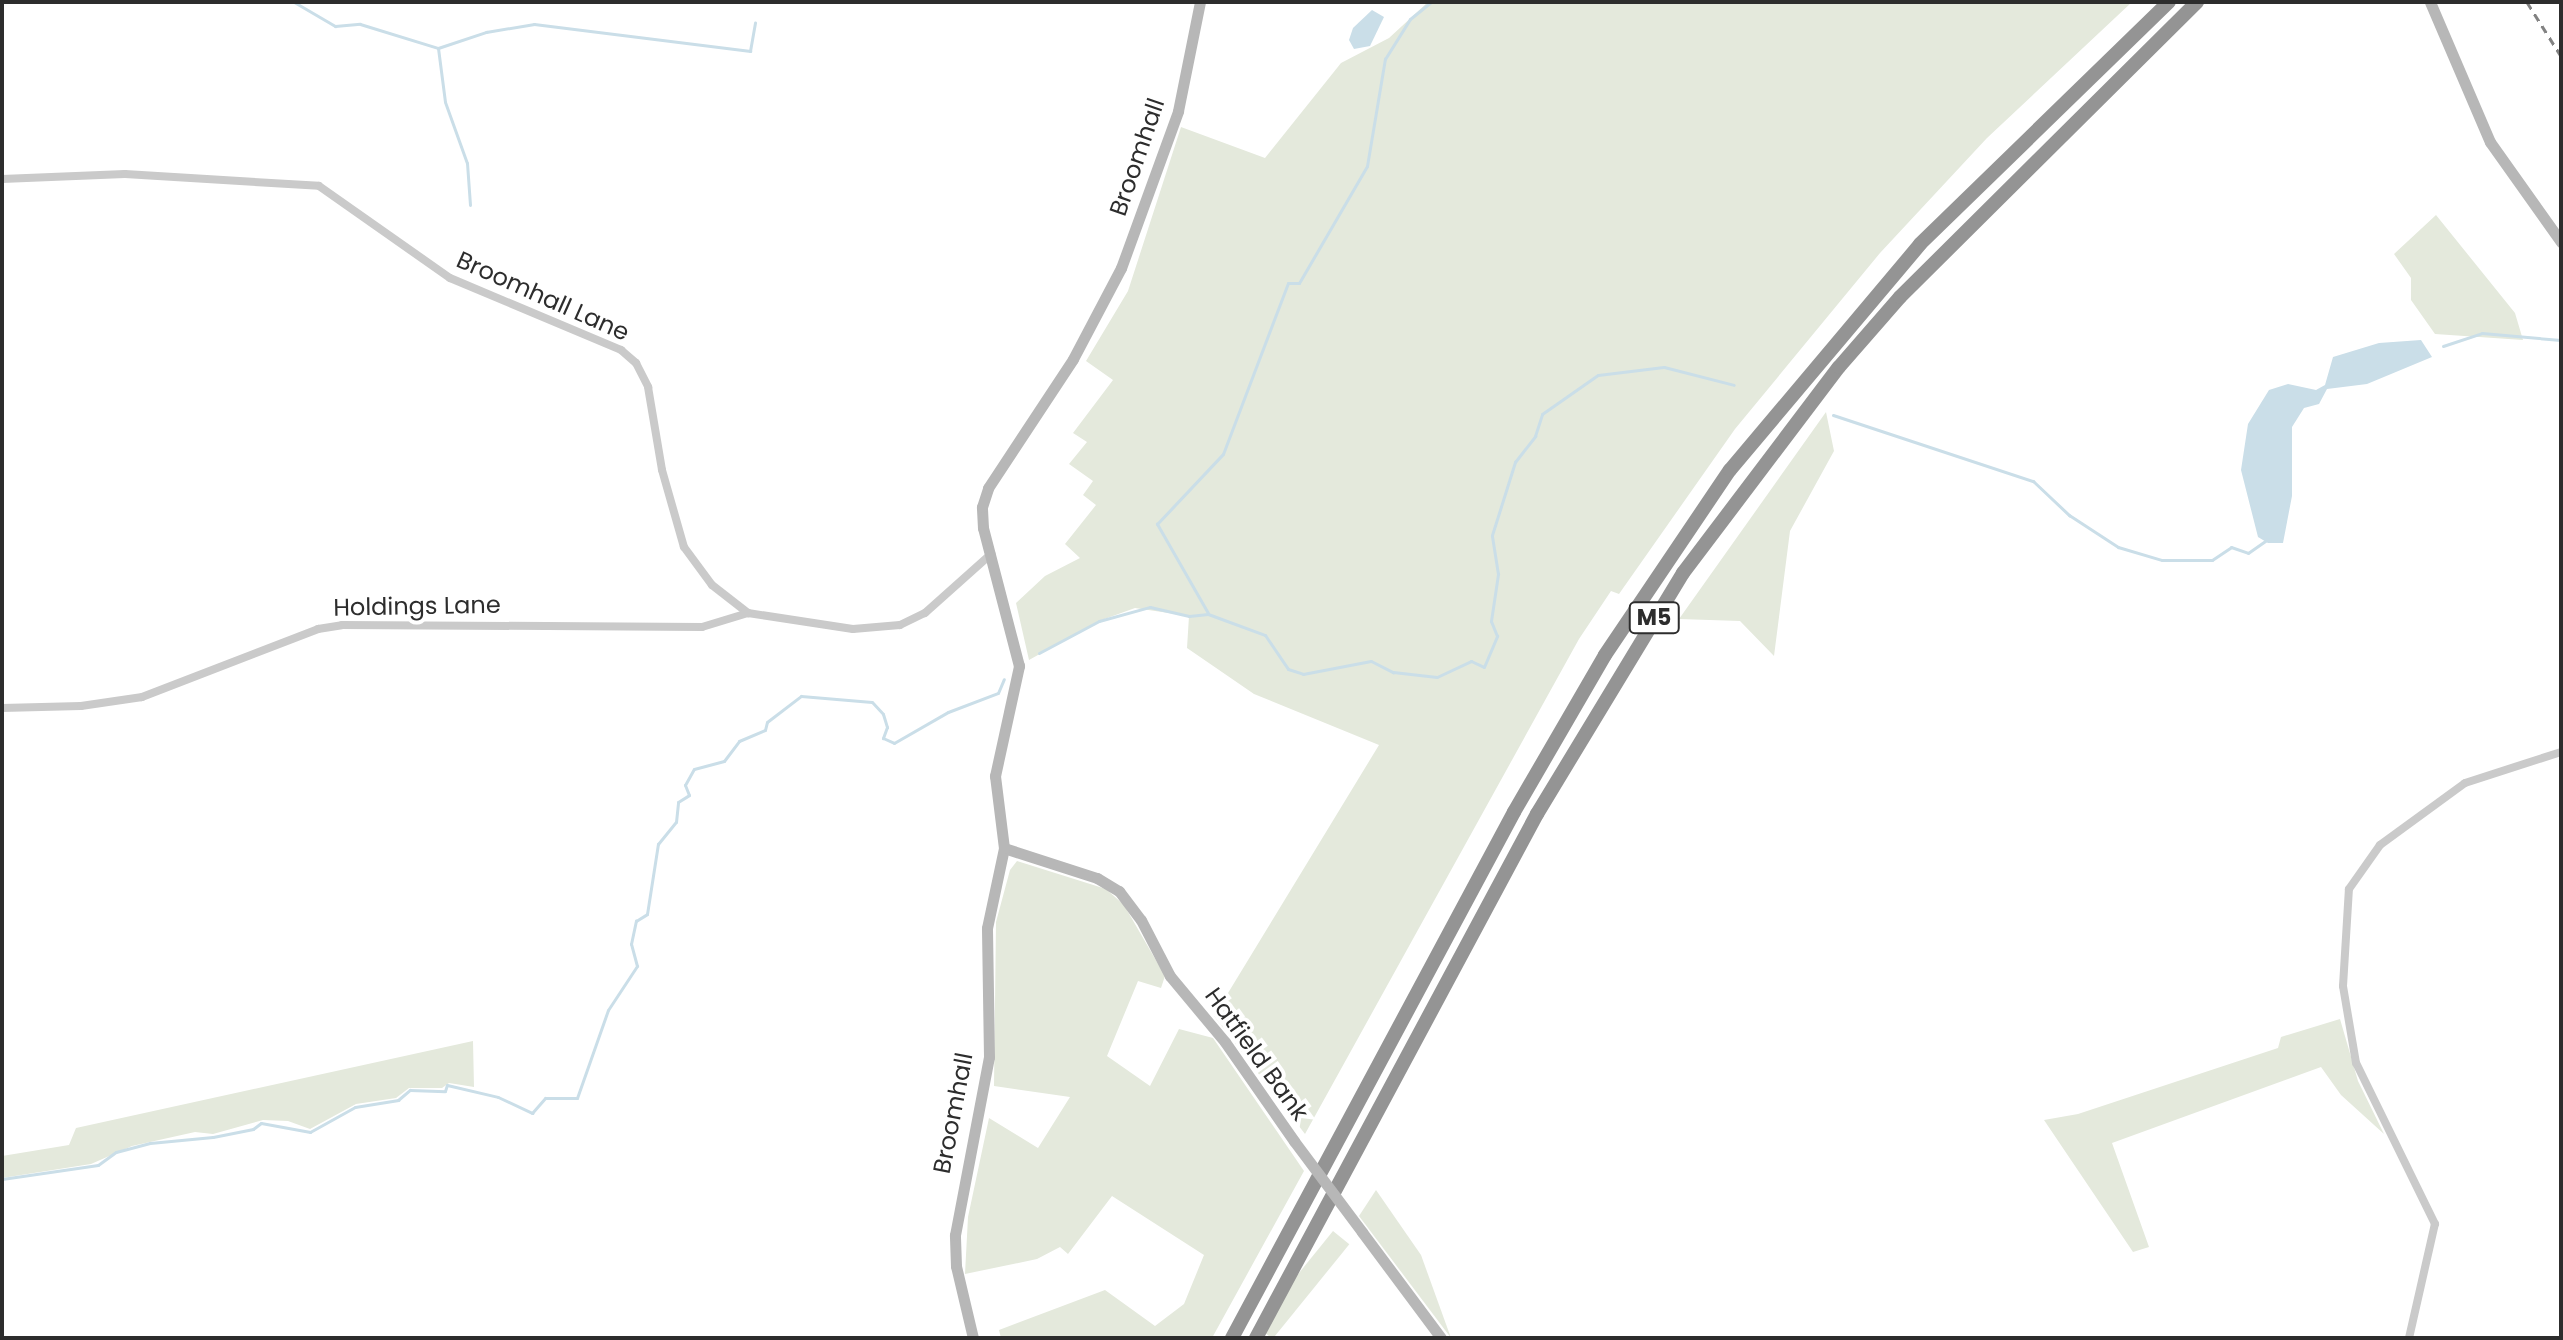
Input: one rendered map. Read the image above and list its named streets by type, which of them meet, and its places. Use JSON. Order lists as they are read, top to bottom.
{
  "streets": {
    "highway": ["M5"],
    "street": [
      "Broomhall",
      "Broomhall Lane",
      "Holdings Lane",
      "Hatfield Bank"
    ]
  },
  "crossings": [
    ["Broomhall", "Broomhall Lane"],
    ["Broomhall", "Hatfield Bank"],
    ["Broomhall Lane", "Holdings Lane"]
  ]
}
